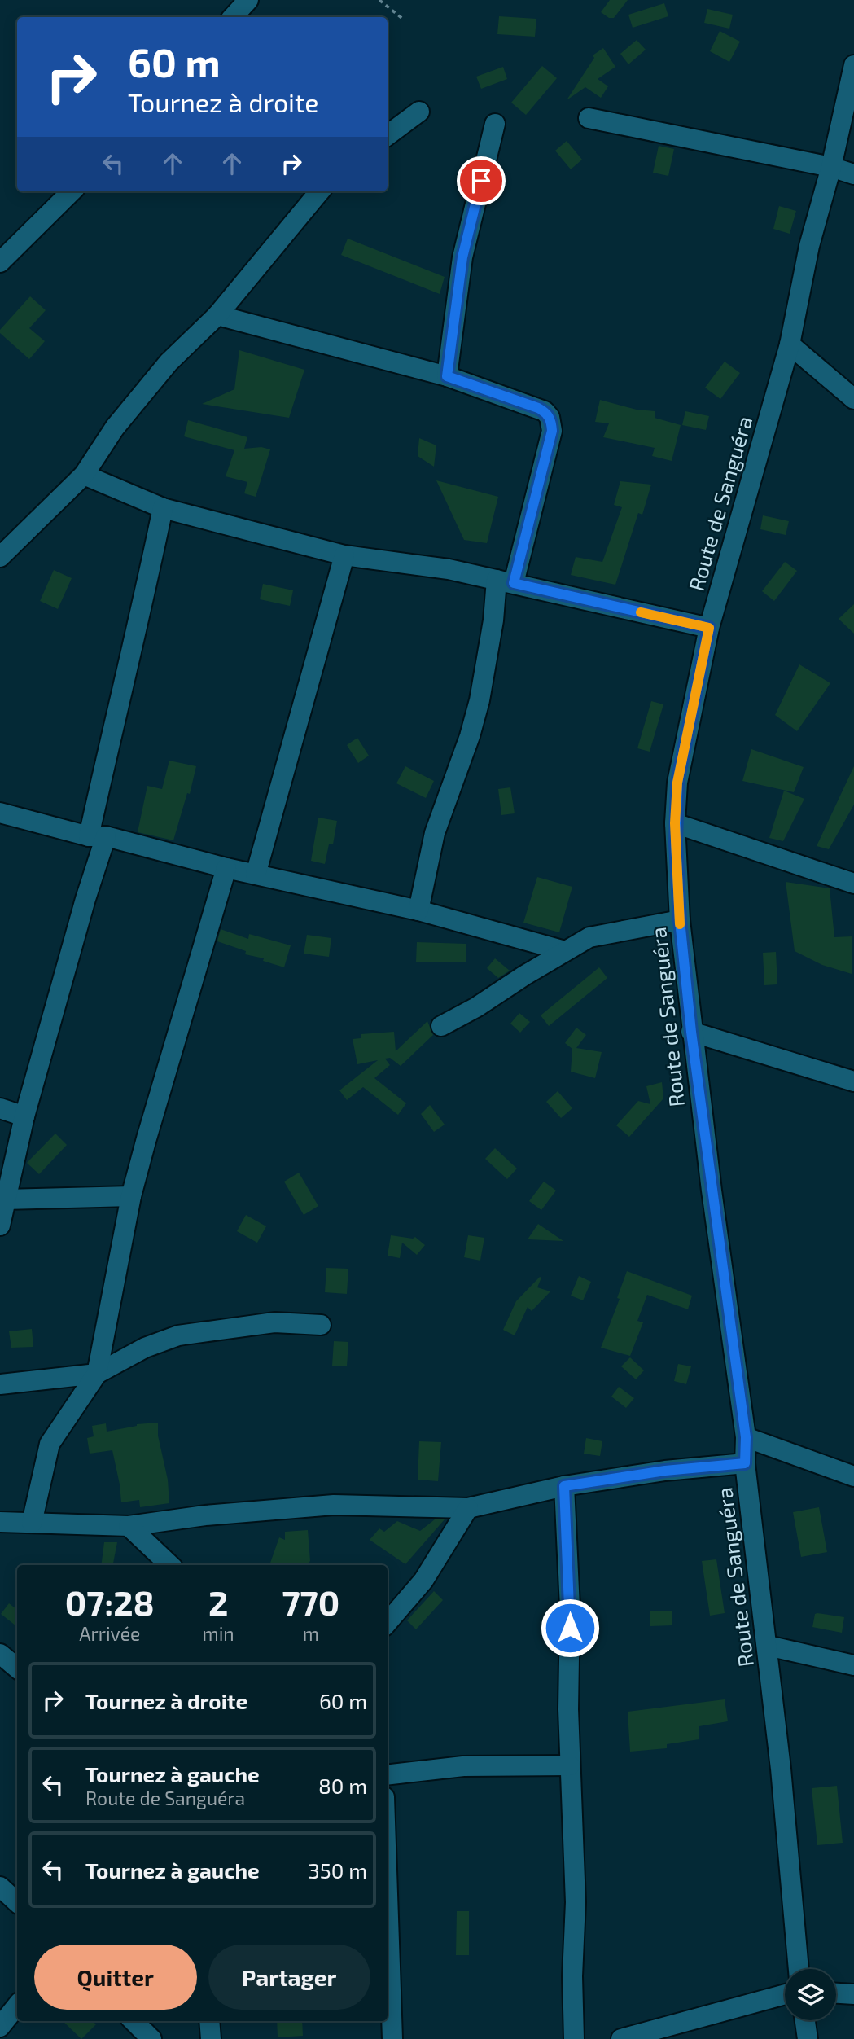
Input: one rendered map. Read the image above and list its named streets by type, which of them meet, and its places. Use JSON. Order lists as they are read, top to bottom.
{
  "streets": {
    "street": ["Route de Sanguéra"]
  },
  "page": {
    "turn": ["60 m", "Tournez à droite"],
    "eta": [
      "07:28",
      "Arrivée",
      "2",
      "min",
      "770",
      "m"
    ],
    "list": [
      {
        "name": "Tournez à droite",
        "value": "60 m"
      },
      {
        "name": "Tournez à gauche",
        "note": "Route de Sanguéra",
        "value": "80 m"
      },
      {
        "name": "Tournez à gauche",
        "value": "350 m"
      }
    ],
    "buttons": ["Quitter", "Partager"]
  }
}
